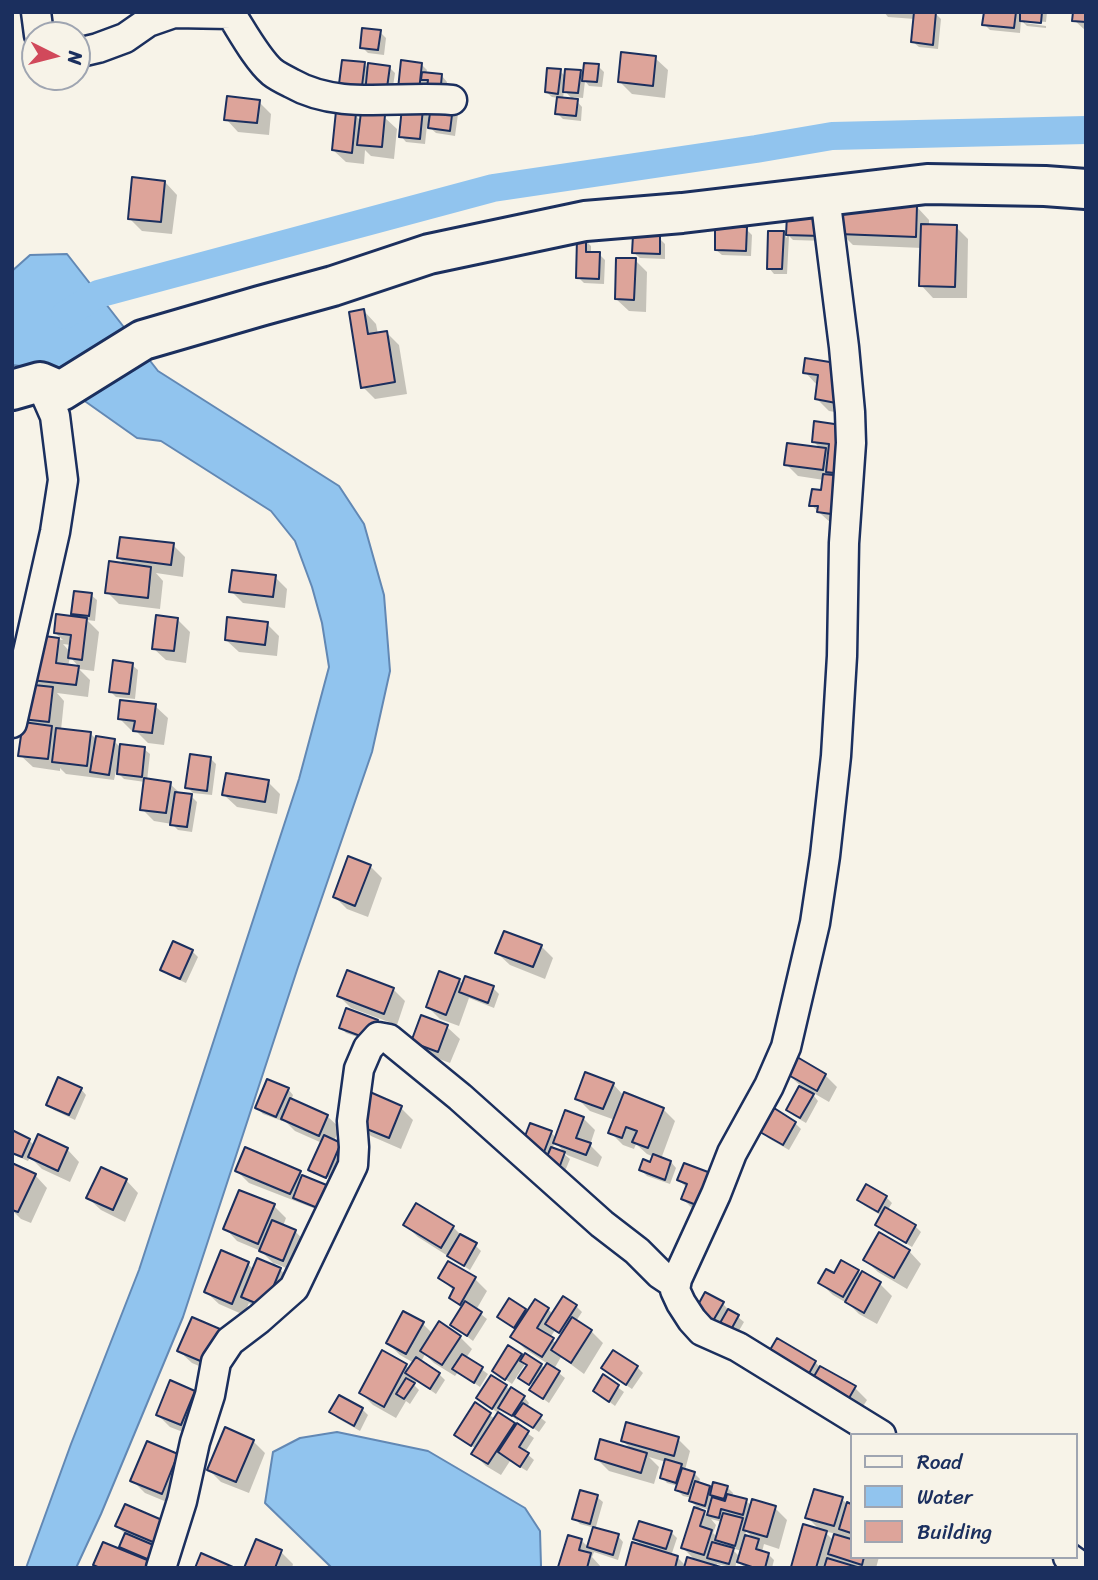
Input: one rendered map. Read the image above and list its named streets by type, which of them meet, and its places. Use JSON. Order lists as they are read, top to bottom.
{
  "legend": ["Road", "Water", "Building"],
  "north": "right"
}
